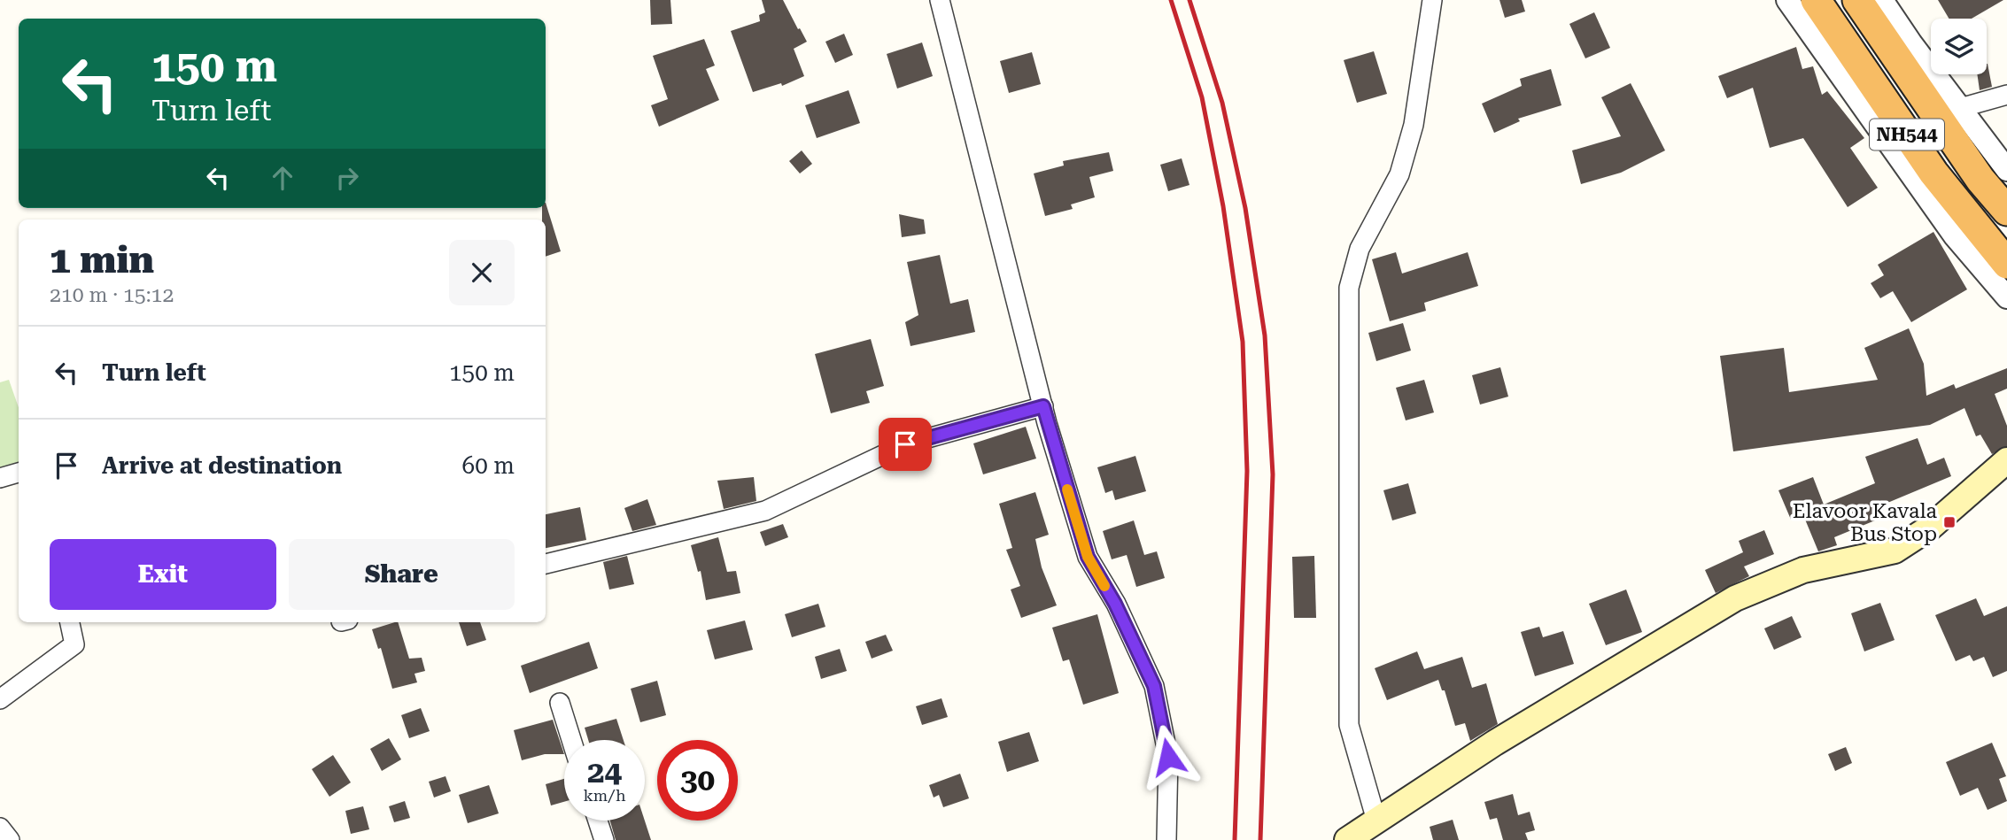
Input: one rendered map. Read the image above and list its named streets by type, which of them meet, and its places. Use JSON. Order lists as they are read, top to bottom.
{
  "streets": {
    "highway": ["NH544"]
  },
  "places": {
    "transit": ["Elavoor Kavala Bus Stop"]
  },
  "page": {
    "turn": ["150 m", "Turn left"],
    "heading": ["1 min", "210 m · 15:12"],
    "list": [
      {
        "name": "Turn left",
        "value": "150 m"
      },
      {
        "name": "Arrive at destination",
        "value": "60 m"
      }
    ],
    "buttons": ["Exit", "Share"],
    "speed": "24 km/h",
    "limit": "30"
  }
}
